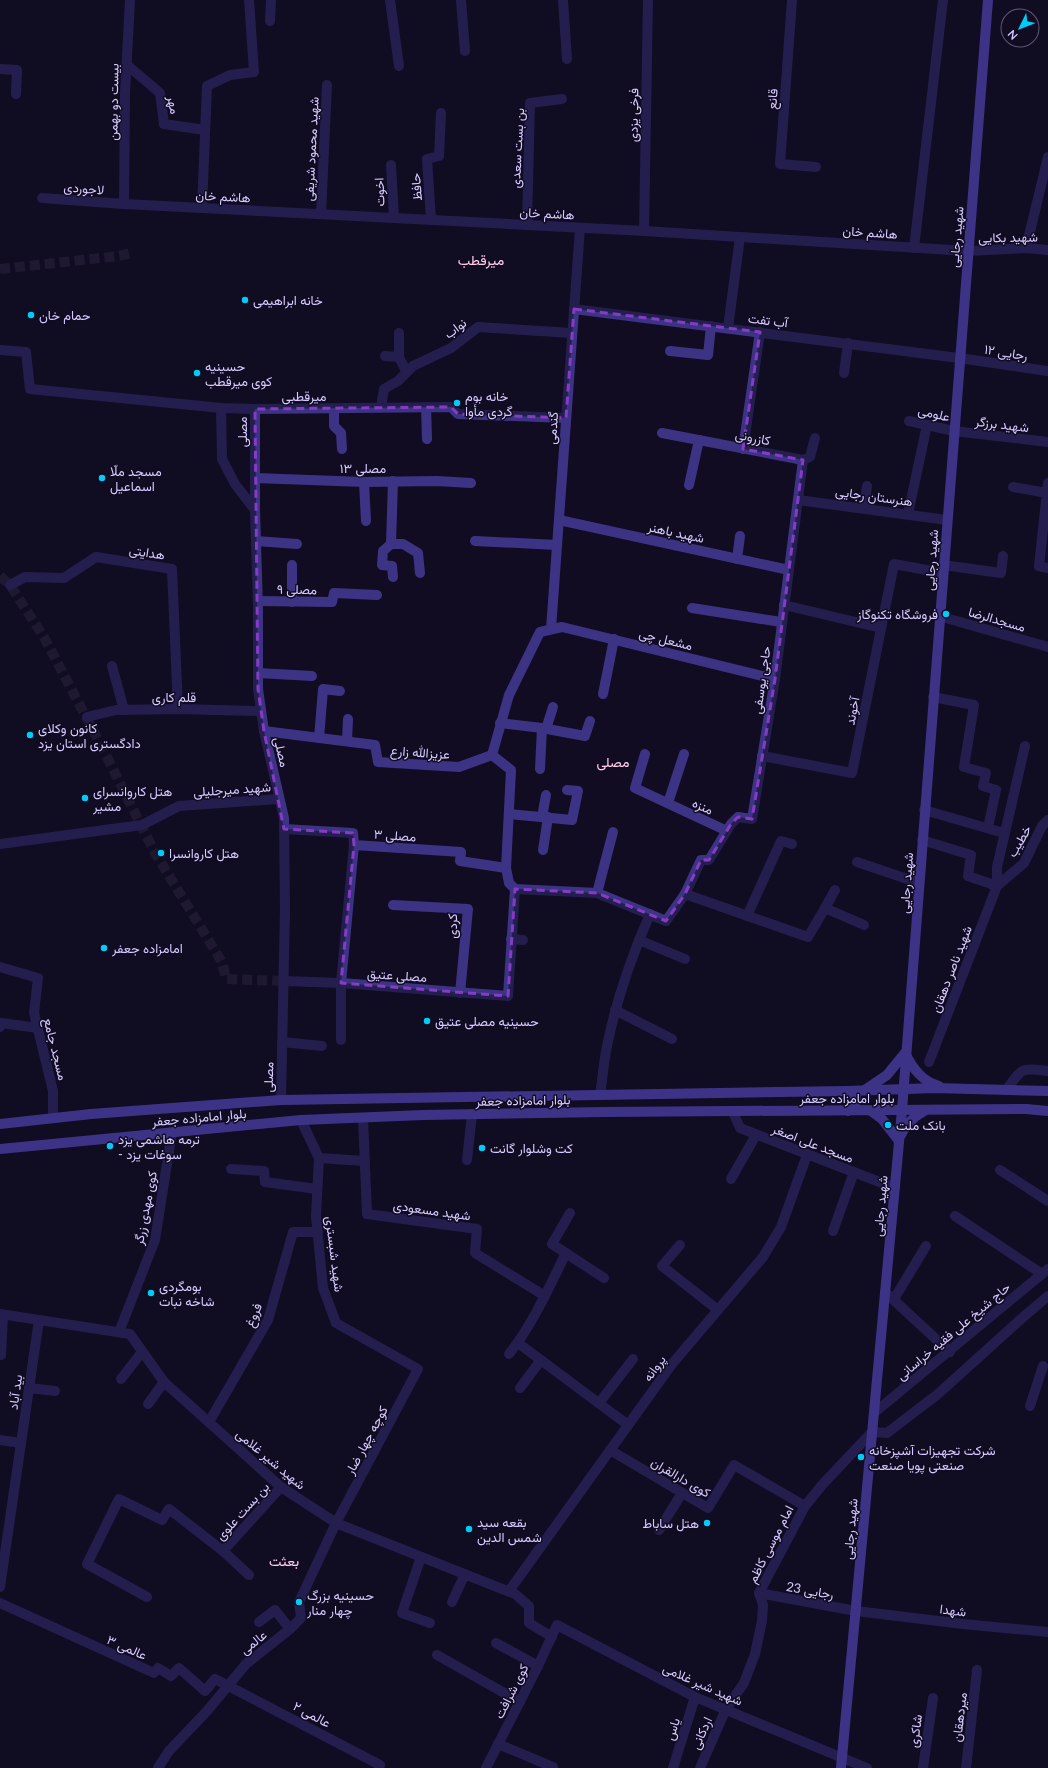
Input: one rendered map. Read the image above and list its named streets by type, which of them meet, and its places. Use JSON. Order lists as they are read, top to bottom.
{
  "streets": {
    "main road": ["شهید رجایی", "بلوار امامزاده جعفر"],
    "street": [
      "قانع",
      "بیست دو بهمن",
      "مهر",
      "فرخی یزدی",
      "بن بست سعدی",
      "شهید محمود شریفی",
      "حافظ",
      "لاجوردی",
      "اخوت",
      "هاشم خان",
      "شهید بکایی",
      "آب تفت",
      "نواب",
      "رجایی ۱۲",
      "میرقطبی",
      "علومی",
      "شهید برزگر",
      "گندمی",
      "مصلی",
      "کازرونی",
      "مصلی ۱۳",
      "هنرستان رجایی",
      "شهید باهنر",
      "هدایتی",
      "مصلی ۹",
      "مسجدالرضا",
      "مشعل چی",
      "حاجی یوسفی",
      "قلم کاری",
      "آخوند",
      "عزیزالله زارع",
      "شهید میرجلیلی",
      "منزه",
      "مصلی ۳",
      "خطیب",
      "کردی",
      "شهید ناصر دهقان",
      "مصلی عتیق",
      "مسجد جامع",
      "مسجد علی اصغر",
      "کوی مهدی زرگر",
      "شهید مسعودی",
      "شهید شبستری",
      "فروغ",
      "حاج شیخ علی فقیه خراسانی",
      "پروانه",
      "بید آباد",
      "کوچه چهار ضار",
      "شهید شیر غلامی",
      "کوی دارالقران",
      "بن بست علوی",
      "امام موسی کاظم",
      "رجایی 23",
      "شهدا",
      "عالمی",
      "عالمی ۳",
      "کوی شرافت",
      "عالمی ۲",
      "میردهقان",
      "یاس",
      "شاکری",
      "اردکانی"
    ]
  },
  "crossings": [
    ["بیست دو بهمن", "مهر"],
    ["بیست دو بهمن", "لاجوردی"],
    ["بیست دو بهمن", "هاشم خان"],
    ["فرخی یزدی", "هاشم خان"],
    ["بن بست سعدی", "هاشم خان"],
    ["شهید محمود شریفی", "هاشم خان"],
    ["حافظ", "هاشم خان"],
    ["لاجوردی", "هاشم خان"],
    ["اخوت", "هاشم خان"],
    ["هاشم خان", "شهید رجایی"],
    ["هاشم خان", "شهید بکایی"],
    ["هاشم خان", "گندمی"],
    ["شهید رجایی", "شهید بکایی"],
    ["شهید رجایی", "آب تفت"],
    ["شهید رجایی", "رجایی ۱۲"],
    ["شهید رجایی", "علومی"],
    ["شهید رجایی", "شهید برزگر"],
    ["شهید رجایی", "هنرستان رجایی"],
    ["شهید رجایی", "مسجدالرضا"],
    ["شهید رجایی", "آخوند"],
    ["شهید رجایی", "بلوار امامزاده جعفر"],
    ["شهید رجایی", "مسجد علی اصغر"],
    ["شهید رجایی", "حاج شیخ علی فقیه خراسانی"],
    ["شهید رجایی", "شهید شیر غلامی"],
    ["شهید رجایی", "امام موسی کاظم"],
    ["شهید رجایی", "رجایی 23"],
    ["شهید رجایی", "شهدا"],
    ["آب تفت", "رجایی ۱۲"],
    ["آب تفت", "گندمی"],
    ["نواب", "میرقطبی"],
    ["نواب", "گندمی"],
    ["میرقطبی", "گندمی"],
    ["میرقطبی", "مصلی"],
    ["علومی", "شهید برزگر"],
    ["گندمی", "شهید باهنر"],
    ["گندمی", "مشعل چی"],
    ["مصلی", "مصلی ۱۳"],
    ["مصلی", "مصلی ۹"],
    ["مصلی", "قلم کاری"],
    ["مصلی", "عزیزالله زارع"],
    ["مصلی", "شهید میرجلیلی"],
    ["مصلی", "مصلی ۳"],
    ["مصلی", "مصلی عتیق"],
    ["مصلی", "بلوار امامزاده جعفر"],
    ["کازرونی", "حاجی یوسفی"],
    ["هنرستان رجایی", "حاجی یوسفی"],
    ["شهید باهنر", "حاجی یوسفی"],
    ["هدایتی", "قلم کاری"],
    ["مشعل چی", "حاجی یوسفی"],
    ["حاجی یوسفی", "آخوند"],
    ["حاجی یوسفی", "منزه"],
    ["خطیب", "شهید ناصر دهقان"],
    ["کردی", "مصلی عتیق"],
    ["مسجد جامع", "بلوار امامزاده جعفر"],
    ["بلوار امامزاده جعفر", "مسجد علی اصغر"],
    ["بلوار امامزاده جعفر", "کوی مهدی زرگر"],
    ["بلوار امامزاده جعفر", "شهید مسعودی"],
    ["بلوار امامزاده جعفر", "شهید شبستری"],
    ["مسجد علی اصغر", "پروانه"],
    ["کوی مهدی زرگر", "شهید شیر غلامی"],
    ["شهید شبستری", "فروغ"],
    ["شهید شبستری", "کوچه چهار ضار"],
    ["فروغ", "شهید شیر غلامی"],
    ["پروانه", "شهید شیر غلامی"],
    ["پروانه", "کوی دارالقران"],
    ["بید آباد", "شهید شیر غلامی"],
    ["کوچه چهار ضار", "شهید شیر غلامی"],
    ["کوچه چهار ضار", "عالمی"],
    ["شهید شیر غلامی", "بن بست علوی"],
    ["شهید شیر غلامی", "امام موسی کاظم"],
    ["شهید شیر غلامی", "عالمی"],
    ["شهید شیر غلامی", "کوی شرافت"],
    ["شهید شیر غلامی", "یاس"],
    ["شهید شیر غلامی", "اردکانی"],
    ["کوی دارالقران", "امام موسی کاظم"],
    ["امام موسی کاظم", "رجایی 23"],
    ["امام موسی کاظم", "اردکانی"],
    ["رجایی 23", "شهدا"],
    ["عالمی", "عالمی ۳"],
    ["عالمی", "عالمی ۲"],
    ["عالمی ۳", "عالمی ۲"]
  ],
  "districts": ["میرقطب", "مصلی", "بعثت"],
  "places": [
    "خانه ابراهیمی",
    "حمام خان",
    "حسینیه کوی میرقطب",
    "خانه بوم گردی مأوا",
    "مسجد ملّا اسماعیل",
    "فروشگاه تکنوگاز",
    "کانون وکلای دادگستری استان یزد",
    "هتل کاروانسرای مشیر",
    "هتل کاروانسرا",
    "امامزاده جعفر",
    "حسینیه مصلی عتیق",
    "بانک ملت",
    "ترمه هاشمی یزد - سوغات یزد",
    "کت وشلوار گانت",
    "بومگردی شاخه نبات",
    "شرکت تجهیزات آشپزخانه صنعتی پویا صنعت",
    "هتل ساباط",
    "بقعه سید شمس الدین",
    "حسینیه بزرگ چهار منار"
  ],
  "north": "bottom left"
}
